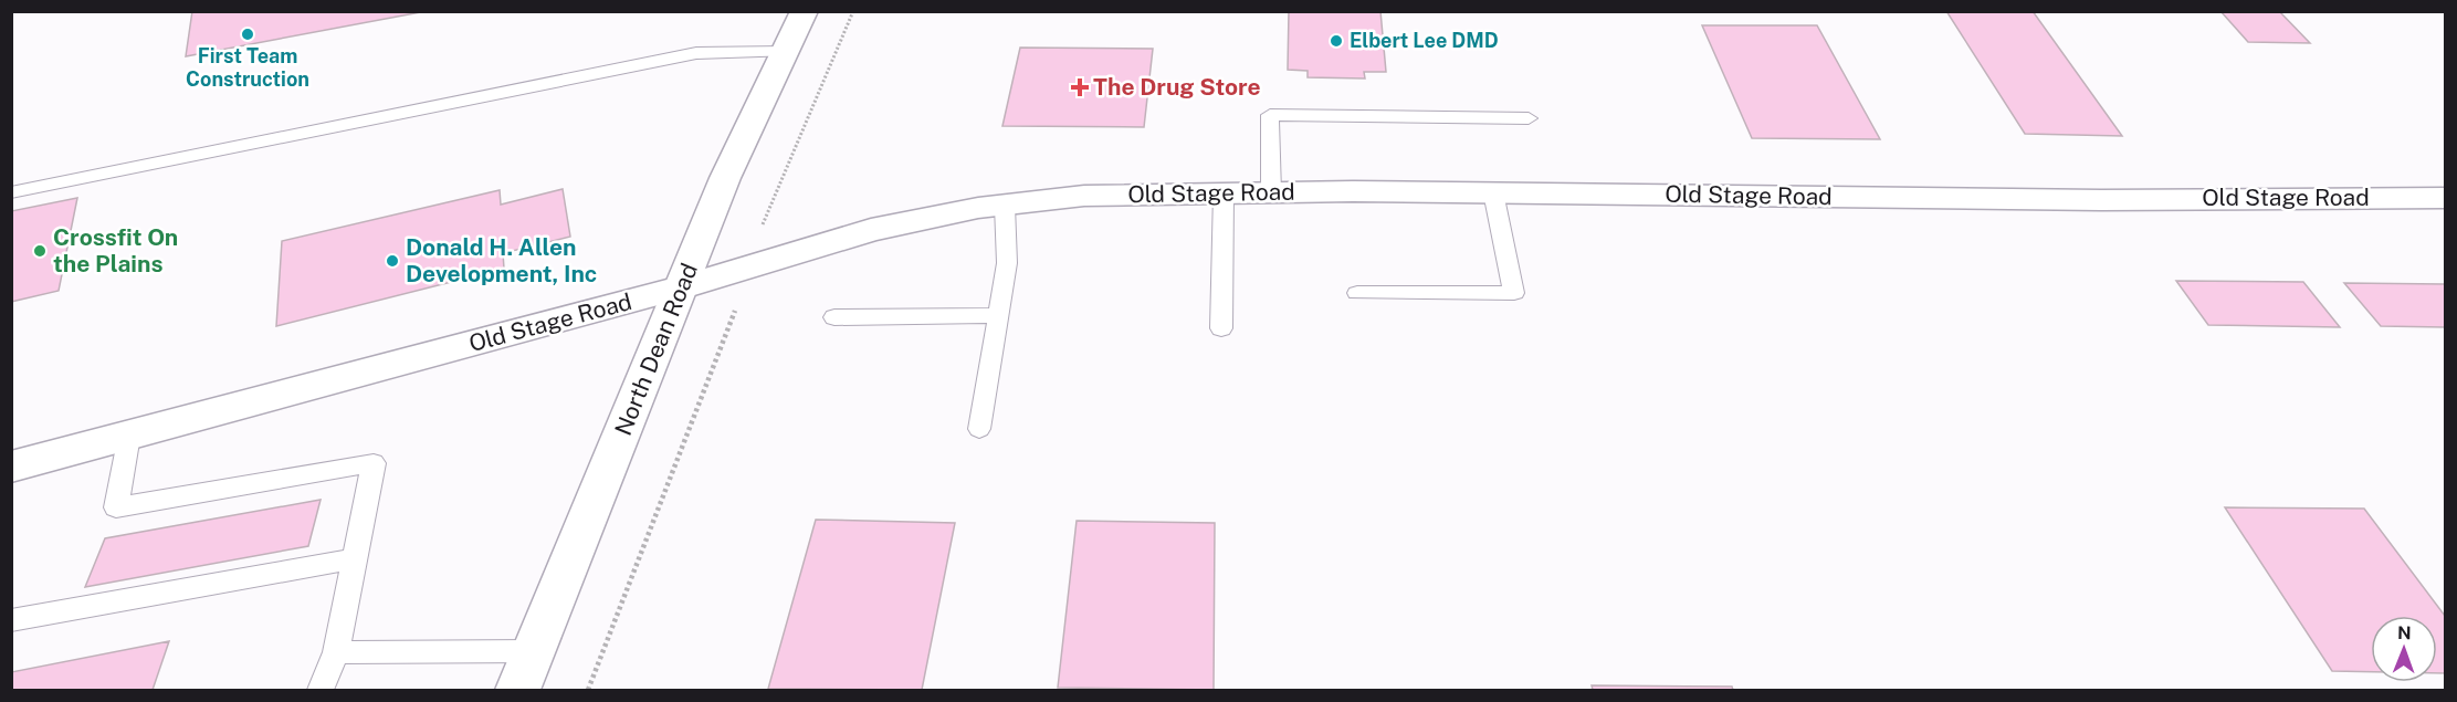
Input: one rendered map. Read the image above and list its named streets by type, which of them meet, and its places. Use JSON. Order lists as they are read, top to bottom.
{
  "streets": {
    "street": ["Old Stage Road", "North Dean Road"]
  },
  "crossings": [
    ["Old Stage Road", "North Dean Road"]
  ],
  "places": {
    "other": [
      "First Team Construction",
      "Elbert Lee DMD",
      "Crossfit On the Plains",
      "Donald H. Allen Development, Inc"
    ],
    "health": ["The Drug Store"]
  },
  "north": "top"
}
